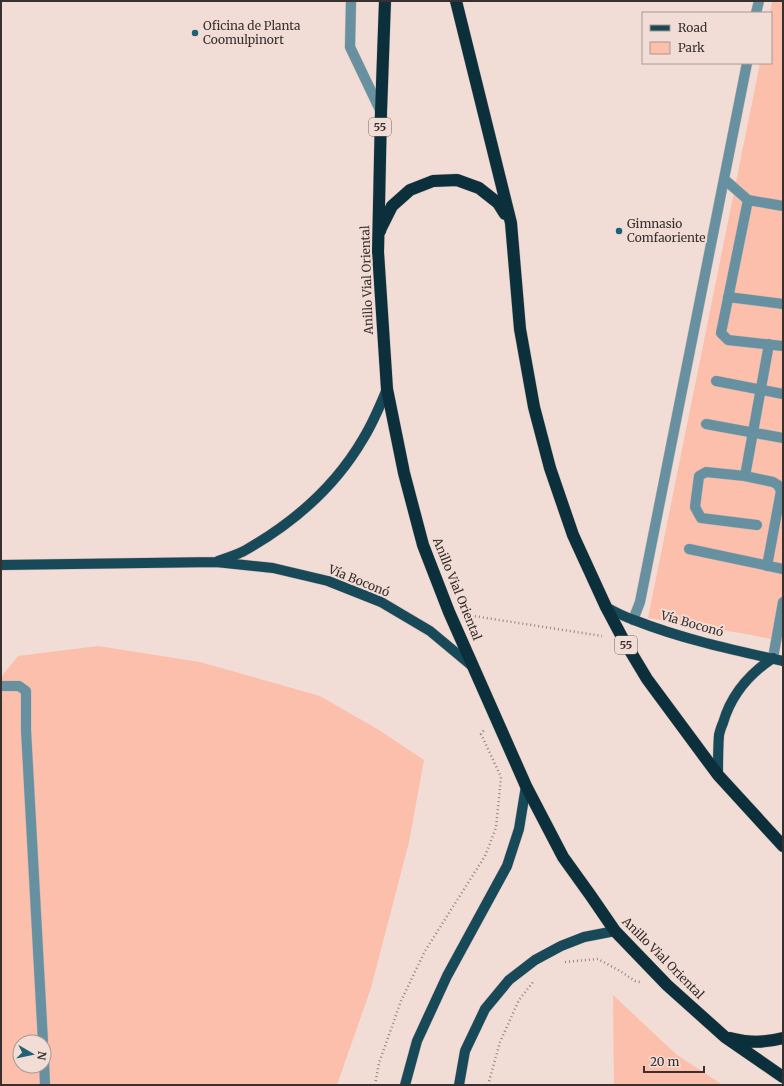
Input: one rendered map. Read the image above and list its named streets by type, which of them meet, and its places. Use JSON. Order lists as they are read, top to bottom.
{
  "streets": {
    "highway": ["55", "Anillo Vial Oriental"],
    "main road": ["Vía Boconó"]
  },
  "crossings": [
    ["55", "Vía Boconó"],
    ["Anillo Vial Oriental", "Vía Boconó"]
  ],
  "places": ["Oficina de Planta Coomulpinort", "Gimnasio Comfaoriente"],
  "legend": ["Road", "Park"],
  "scale_bar": "20 m",
  "north": "right"
}
